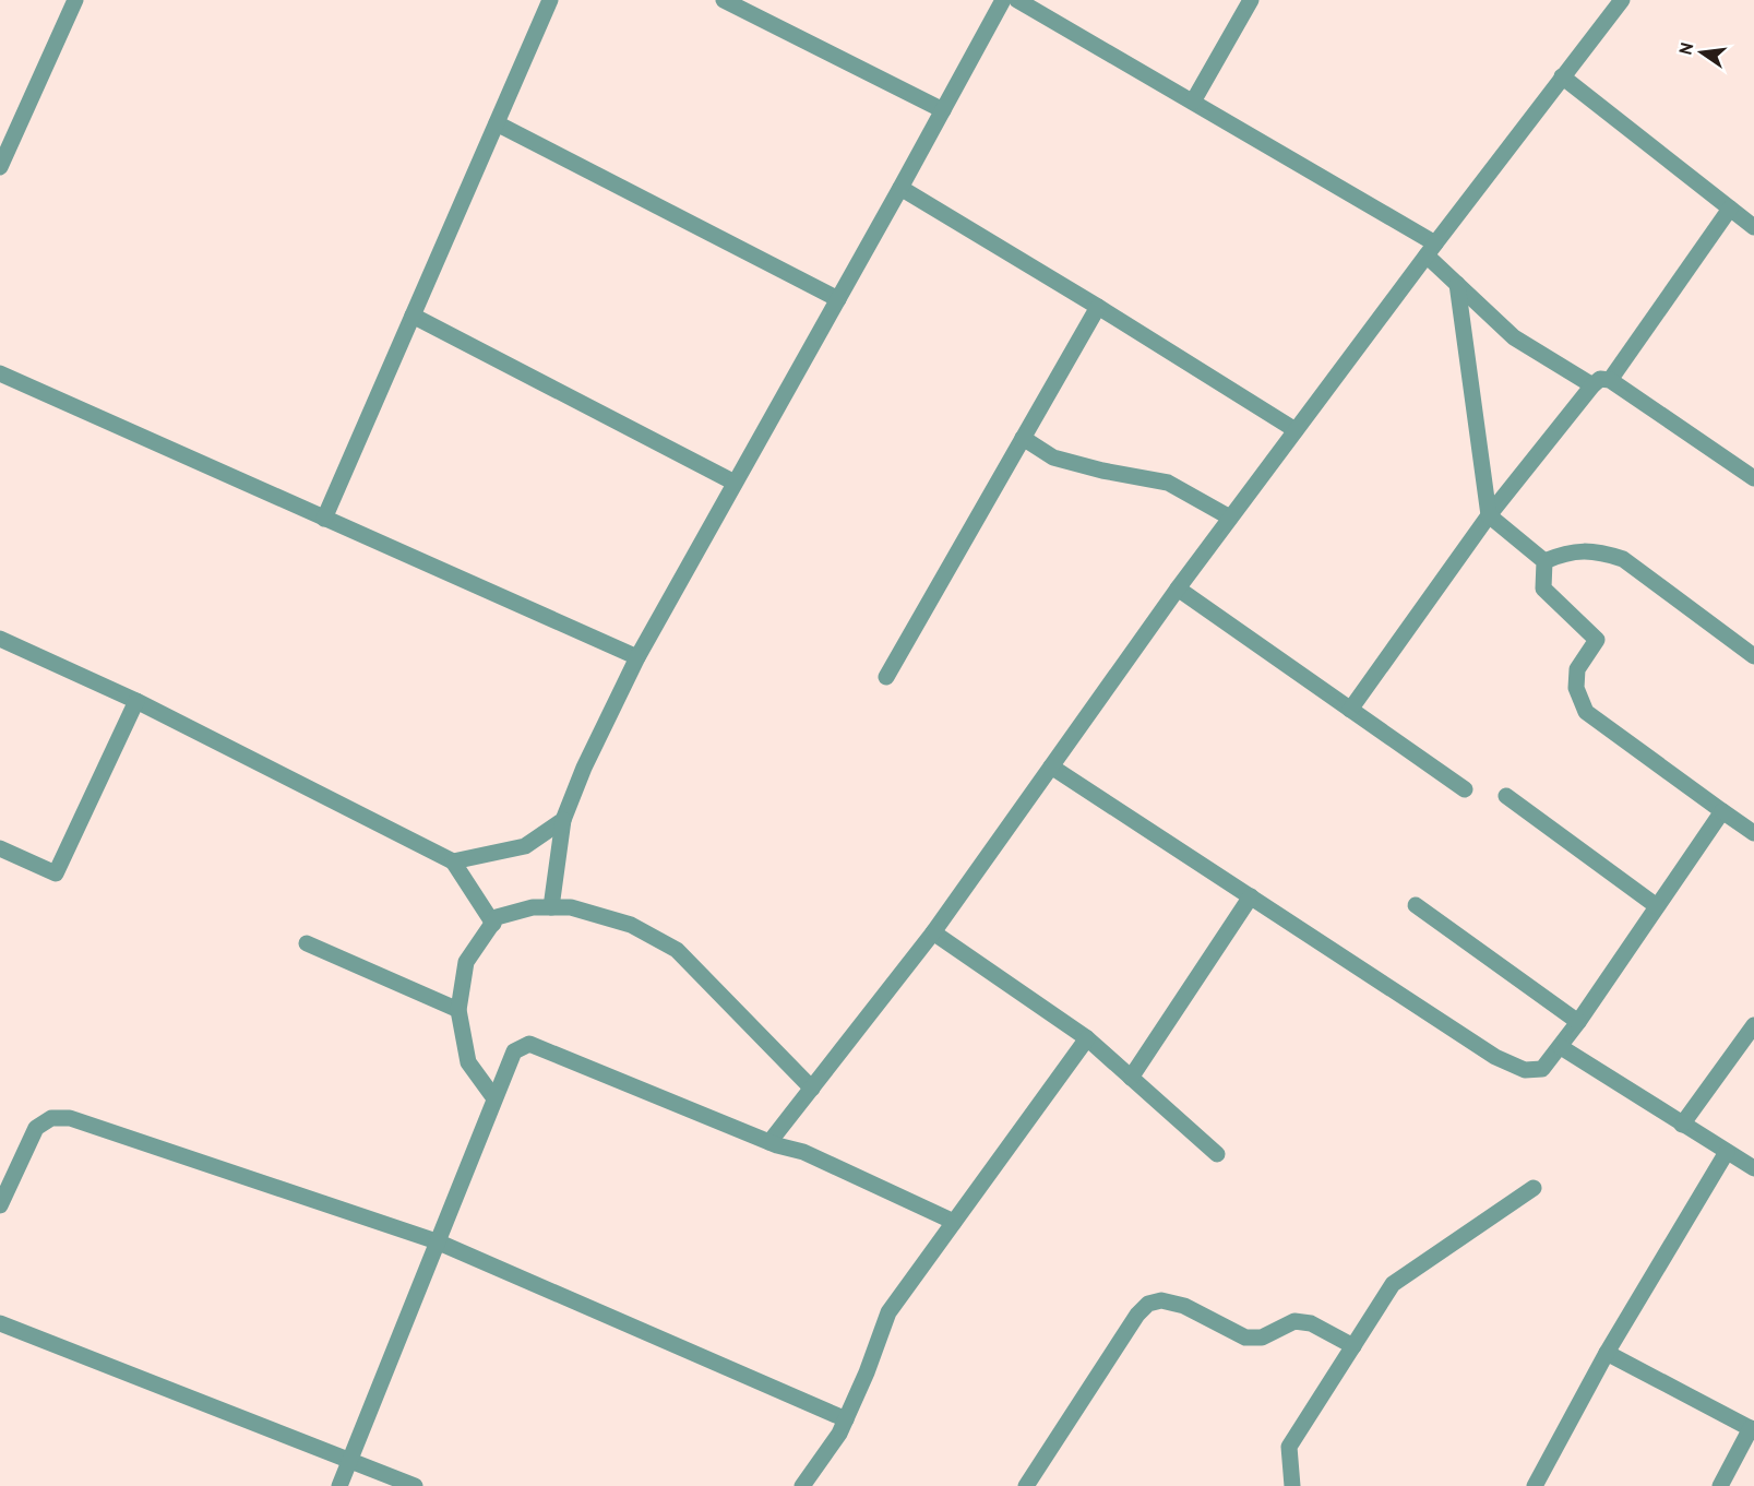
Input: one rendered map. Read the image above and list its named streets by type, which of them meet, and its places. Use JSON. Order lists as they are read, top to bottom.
{
  "north": "left"
}
